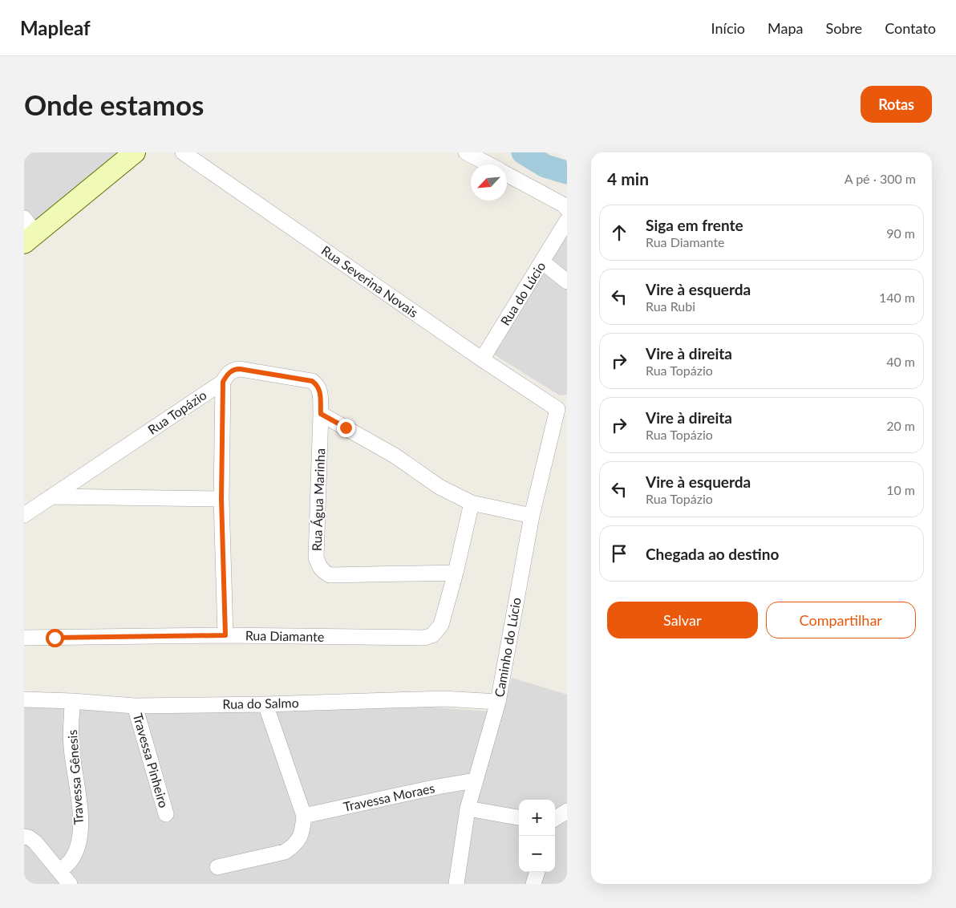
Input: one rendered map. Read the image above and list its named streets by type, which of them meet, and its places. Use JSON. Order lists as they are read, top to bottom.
{
  "streets": {
    "street": [
      "Rua Severina Novais",
      "Rua do Lúcio",
      "Rua Topázio",
      "Rua Água Marinha",
      "Rua Diamante",
      "Caminho do Lúcio",
      "Rua do Salmo",
      "Travessa Pinheiro",
      "Travessa Gênesis",
      "Travessa Moraes"
    ]
  },
  "crossings": [
    ["Rua Severina Novais", "Rua do Lúcio"],
    ["Rua Severina Novais", "Caminho do Lúcio"],
    ["Rua Topázio", "Rua Água Marinha"],
    ["Rua Água Marinha", "Rua Diamante"],
    ["Caminho do Lúcio", "Rua do Salmo"],
    ["Caminho do Lúcio", "Travessa Moraes"],
    ["Rua do Salmo", "Travessa Pinheiro"],
    ["Rua do Salmo", "Travessa Gênesis"]
  ],
  "north": "bottom left",
  "page": {
    "header": "Mapleaf",
    "nav": [
      "Início",
      "Mapa",
      "Sobre",
      "Contato"
    ],
    "buttons": [
      "Rotas",
      ["Salvar", "Compartilhar"]
    ],
    "title": "Onde estamos",
    "heading": ["4 min", "A pé · 300 m"],
    "list": [
      ["Siga em frente", "Rua Diamante", "90 m"],
      ["Vire à esquerda", "Rua Rubi", "140 m"],
      ["Vire à direita", "Rua Topázio", "40 m"],
      ["Vire à direita", "Rua Topázio", "20 m"],
      ["Vire à esquerda", "Rua Topázio", "10 m"],
      "Chegada ao destino"
    ],
    "map_buttons": ["+", "−"]
  }
}
